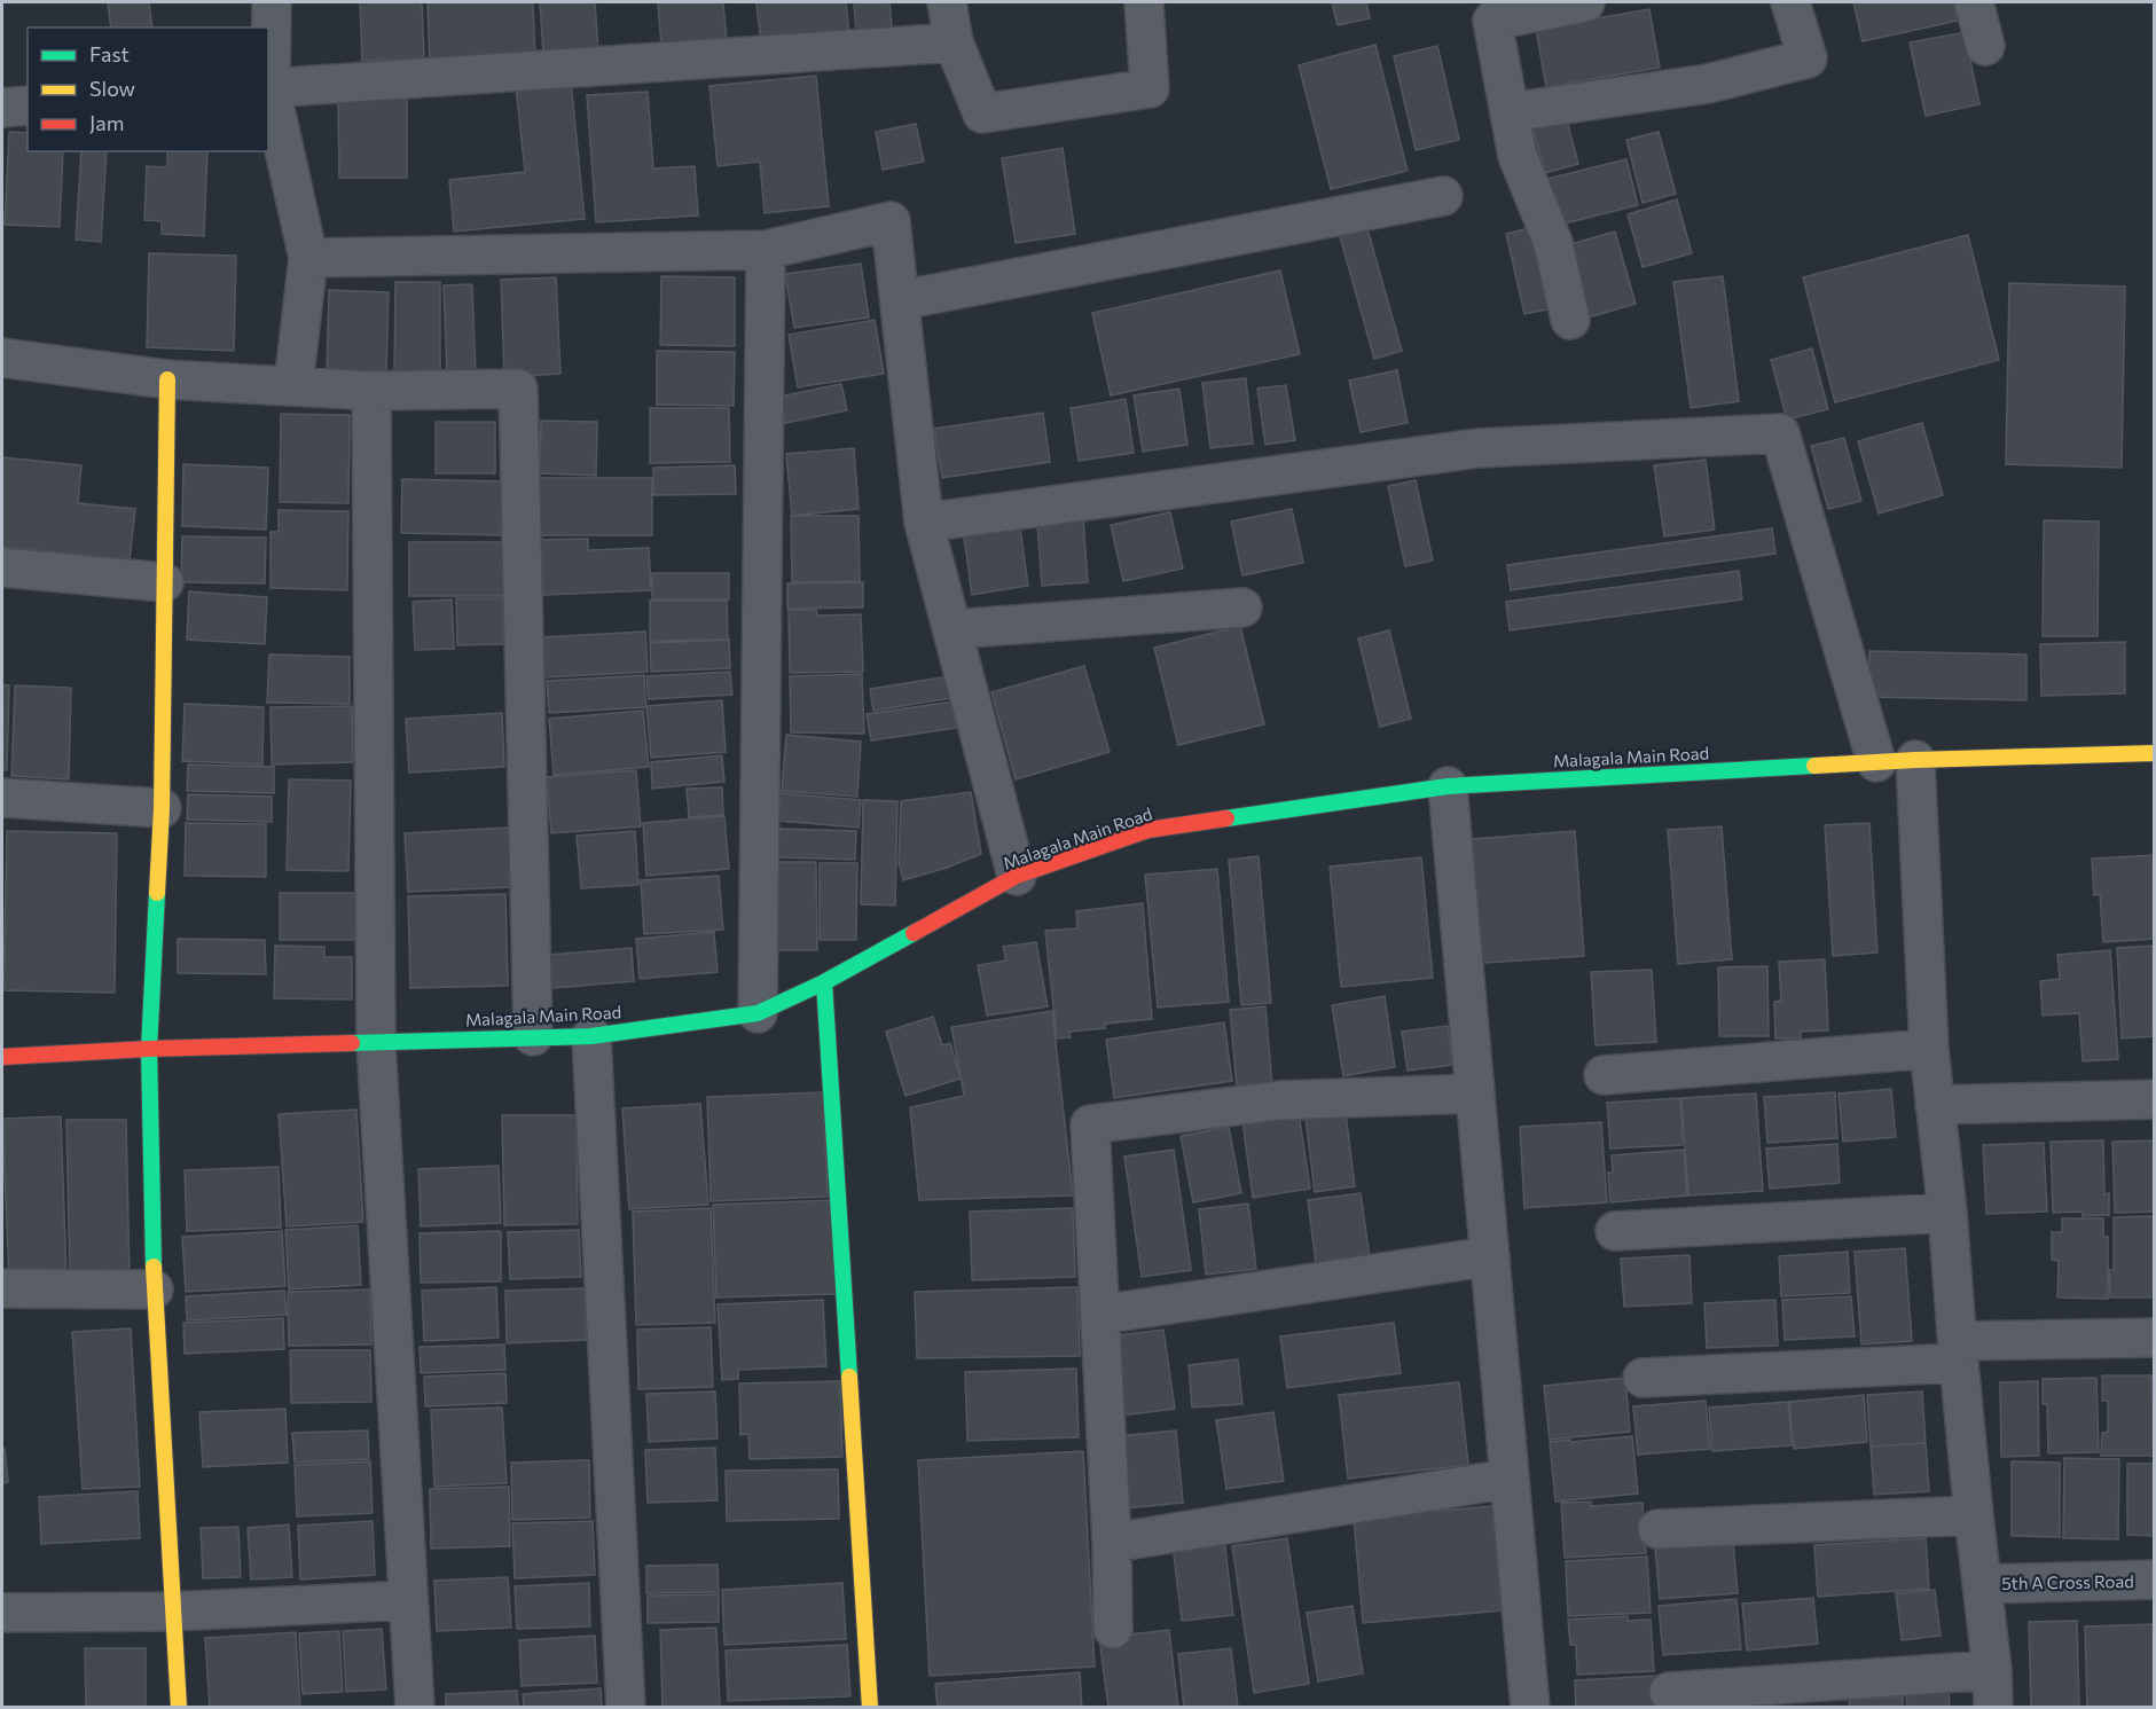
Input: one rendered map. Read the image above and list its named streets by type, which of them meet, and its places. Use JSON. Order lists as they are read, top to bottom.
{
  "streets": {
    "street": ["Malagala Main Road", "5th A Cross Road"]
  },
  "legend": ["Fast", "Slow", "Jam"]
}
